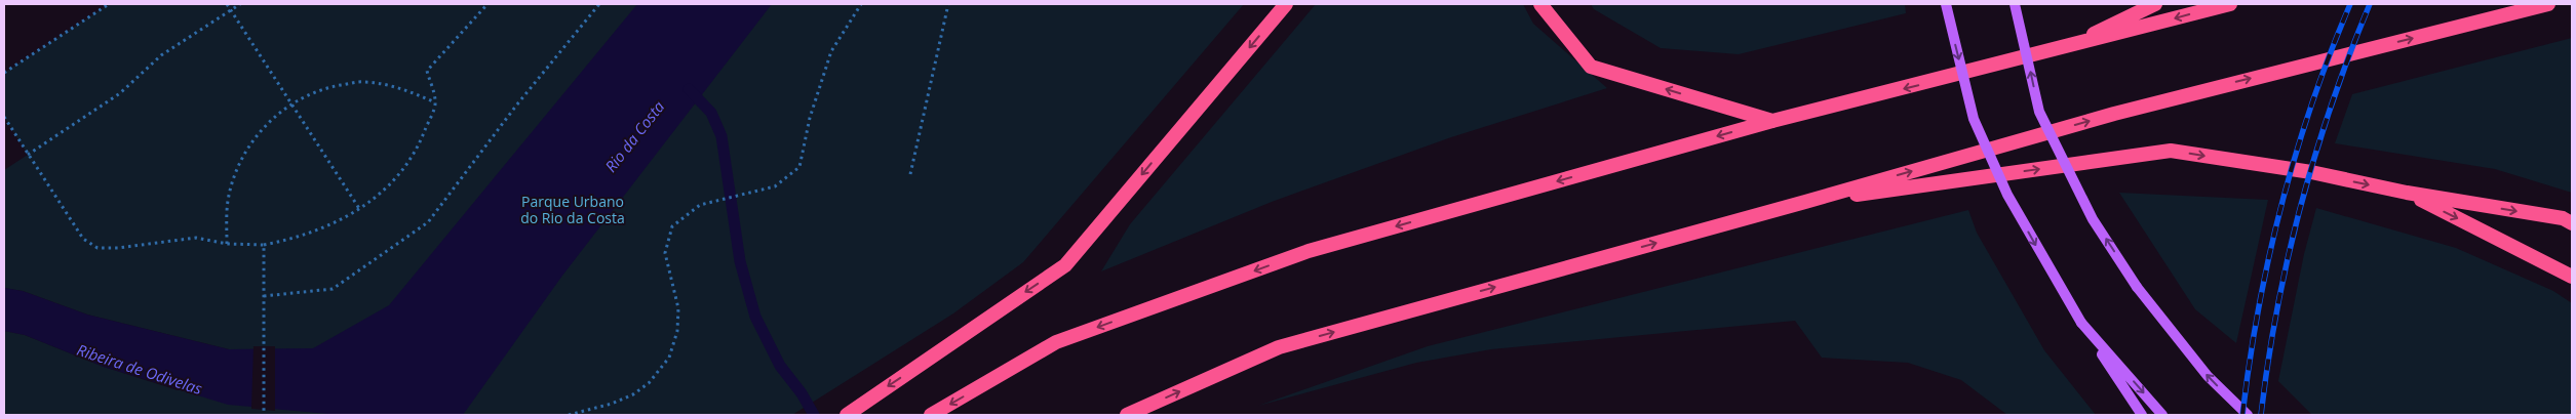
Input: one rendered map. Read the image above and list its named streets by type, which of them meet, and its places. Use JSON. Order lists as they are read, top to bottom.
{
  "water": ["Rio da Costa", "Ribeira de Odivelas"],
  "parks": ["Parque Urbano do Rio da Costa"]
}
